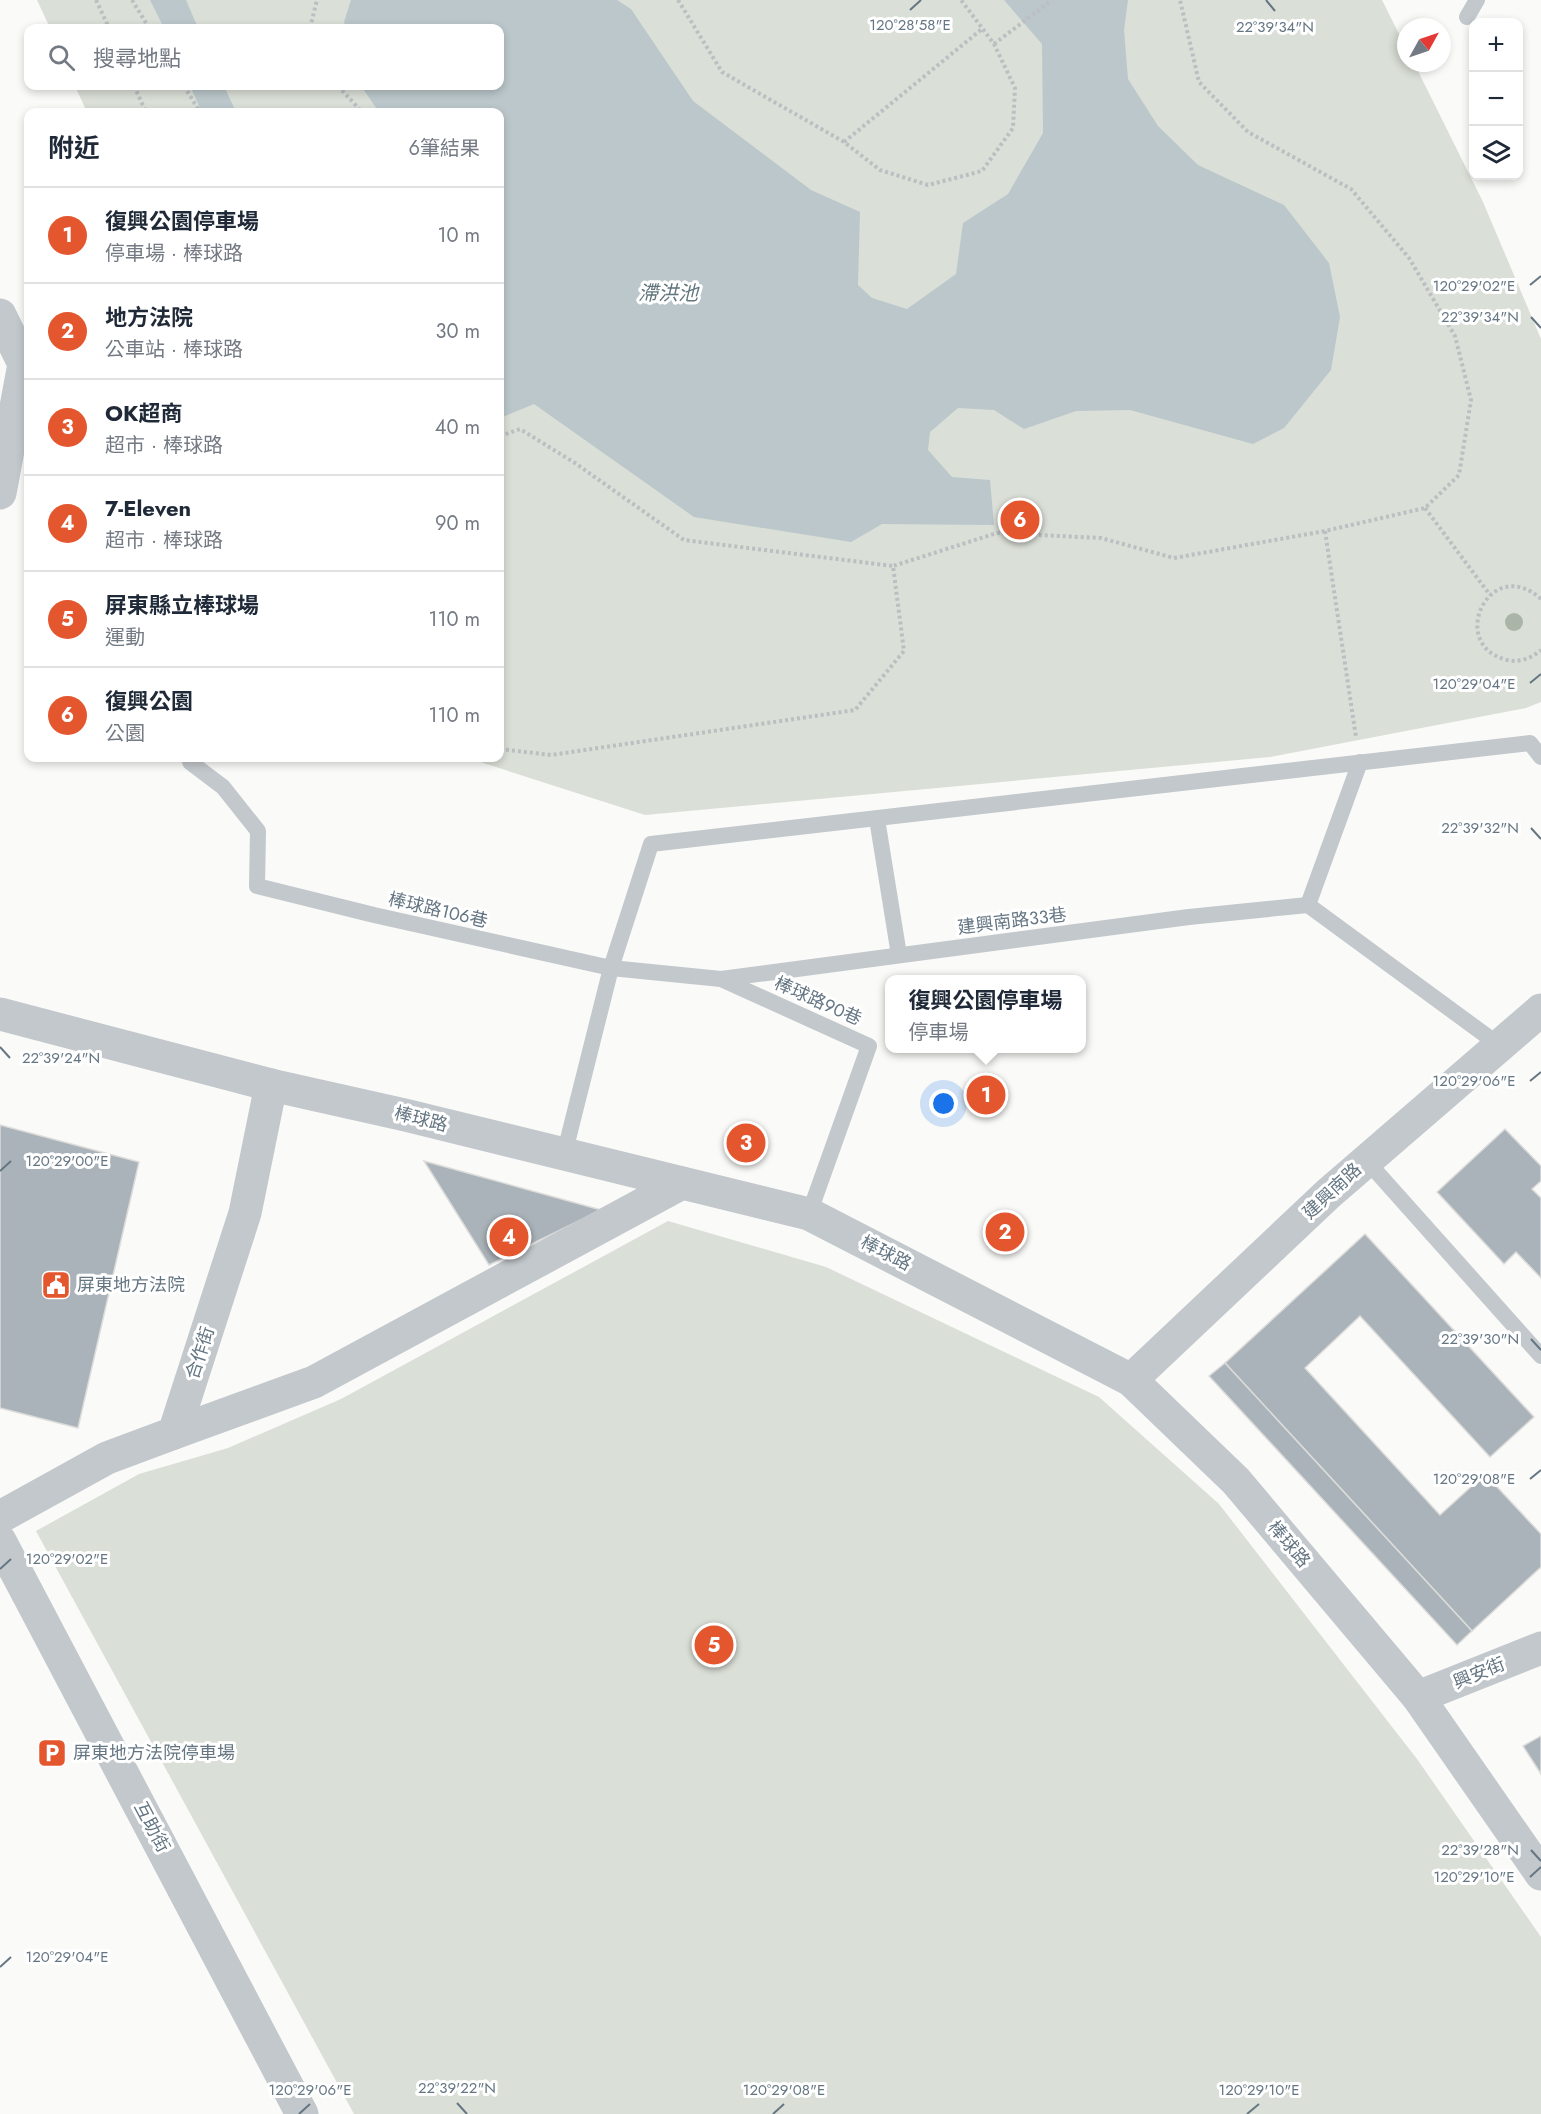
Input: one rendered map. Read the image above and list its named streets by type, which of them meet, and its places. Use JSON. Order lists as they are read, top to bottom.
{
  "streets": {
    "street": [
      "棒球路",
      "建興南路",
      "合作街",
      "興安街",
      "互助街"
    ],
    "lane": ["棒球路106巷", "建興南路33巷", "棒球路90巷"]
  },
  "crossings": [
    ["棒球路106巷", "棒球路90巷"],
    ["建興南路33巷", "棒球路90巷"],
    ["棒球路90巷", "棒球路"],
    ["棒球路", "建興南路"],
    ["棒球路", "合作街"],
    ["棒球路", "興安街"]
  ],
  "water": ["滯洪池"],
  "places": {
    "public building": ["屏東地方法院"],
    "parking": ["屏東地方法院停車場"]
  },
  "north": "top right",
  "page": {
    "map_buttons": ["+", "−"],
    "search": "搜尋地點",
    "heading": ["附近", "6筆結果"],
    "list": [
      {
        "mark": "1",
        "name": "復興公園停車場",
        "note": "停車場 · 棒球路",
        "value": "10 m"
      },
      {
        "mark": "2",
        "name": "地方法院",
        "note": "公車站 · 棒球路",
        "value": "30 m"
      },
      {
        "mark": "3",
        "name": "OK超商",
        "note": "超市 · 棒球路",
        "value": "40 m"
      },
      {
        "mark": "4",
        "name": "7-Eleven",
        "note": "超市 · 棒球路",
        "value": "90 m"
      },
      {
        "mark": "5",
        "name": "屏東縣立棒球場",
        "note": "運動",
        "value": "110 m"
      },
      {
        "mark": "6",
        "name": "復興公園",
        "note": "公園",
        "value": "110 m"
      }
    ],
    "pins": [
      "6",
      "1",
      "3",
      "2",
      "4",
      "5"
    ],
    "popup": ["復興公園停車場", "停車場"]
  },
  "coordinates": [
    "120°28'58\"E",
    "22°39'34\"N",
    "120°29'02\"E",
    "120°29'04\"E",
    "22°39'32\"N",
    "22°39'24\"N",
    "120°29'06\"E",
    "120°29'00\"E",
    "22°39'30\"N",
    "120°29'08\"E",
    "22°39'28\"N",
    "120°29'10\"E",
    "22°39'22\"N"
  ]
}
